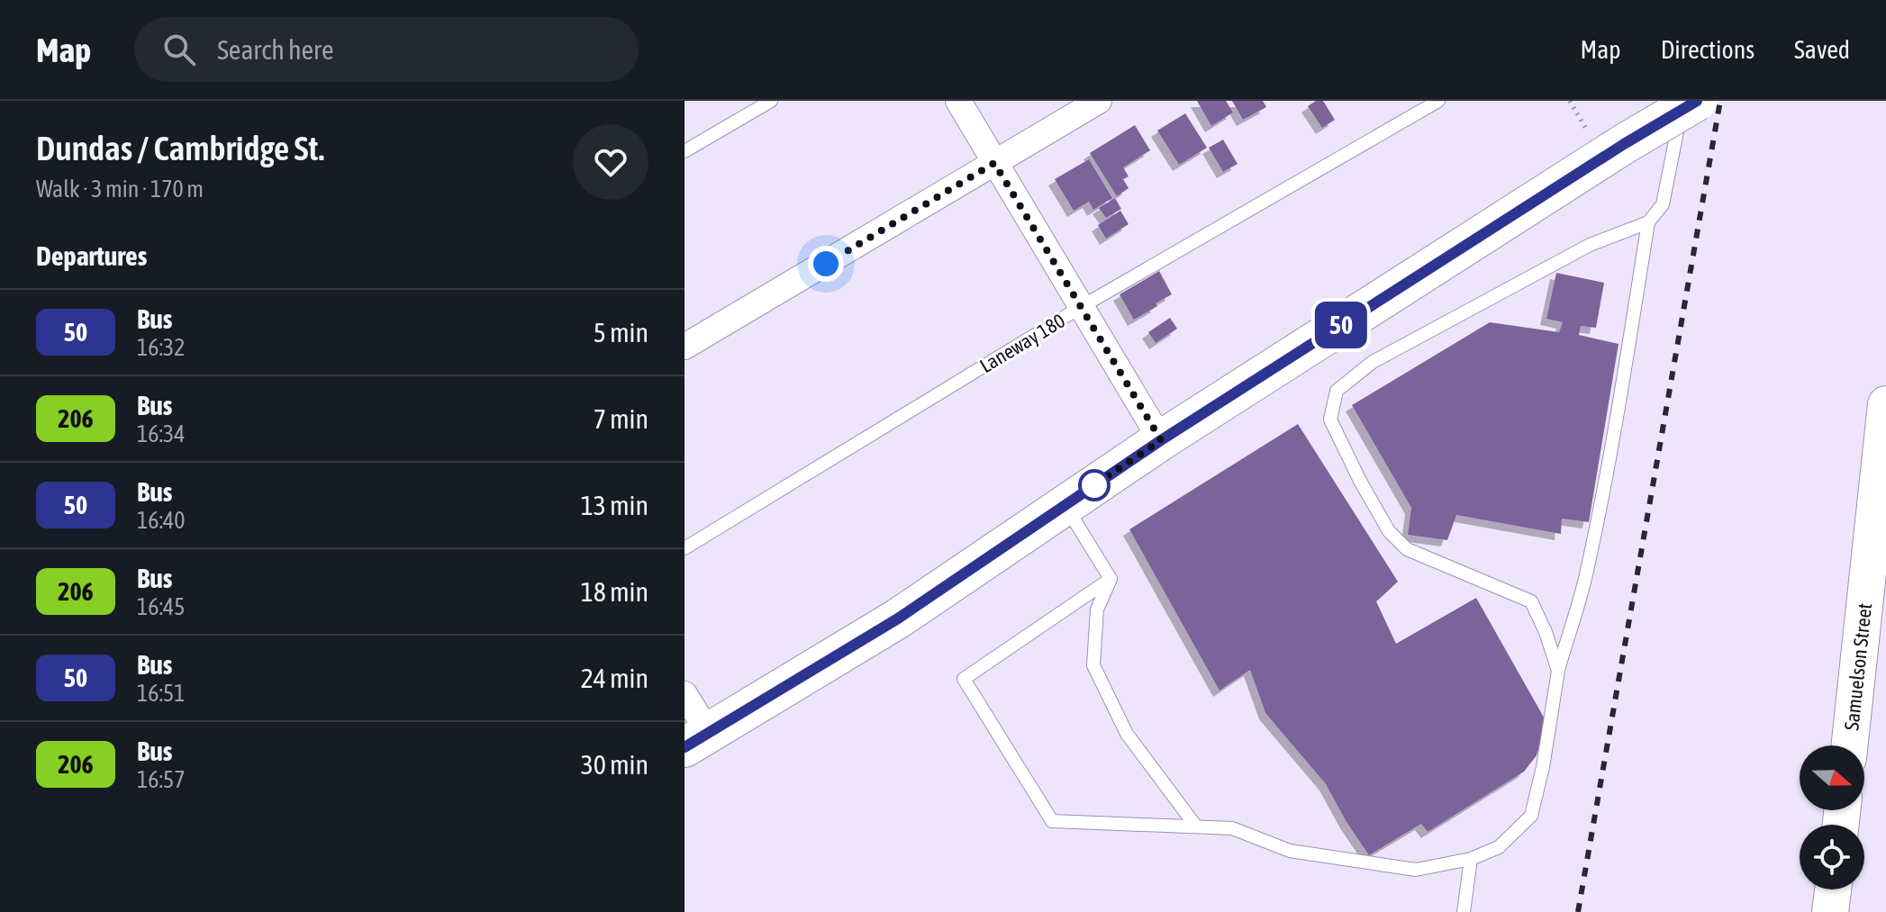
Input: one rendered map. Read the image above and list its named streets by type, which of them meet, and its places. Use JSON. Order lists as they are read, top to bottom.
{
  "streets": {
    "street": ["Samuelson Street"],
    "lane": ["Laneway 180"]
  },
  "lines": ["bus line 50"],
  "north": "right",
  "page": {
    "header": "Map",
    "search": "Search here",
    "nav": ["Map", "Directions", "Saved"],
    "heading": [
      ["Dundas / Cambridge St.", "Walk · 3 min · 170 m"],
      "Departures"
    ],
    "on_map": "50",
    "list": [
      {
        "mark": "50",
        "name": "Bus",
        "note": "16:32",
        "value": "5 min"
      },
      {
        "mark": "206",
        "name": "Bus",
        "note": "16:34",
        "value": "7 min"
      },
      {
        "mark": "50",
        "name": "Bus",
        "note": "16:40",
        "value": "13 min"
      },
      {
        "mark": "206",
        "name": "Bus",
        "note": "16:45",
        "value": "18 min"
      },
      {
        "mark": "50",
        "name": "Bus",
        "note": "16:51",
        "value": "24 min"
      },
      {
        "mark": "206",
        "name": "Bus",
        "note": "16:57",
        "value": "30 min"
      }
    ]
  }
}
